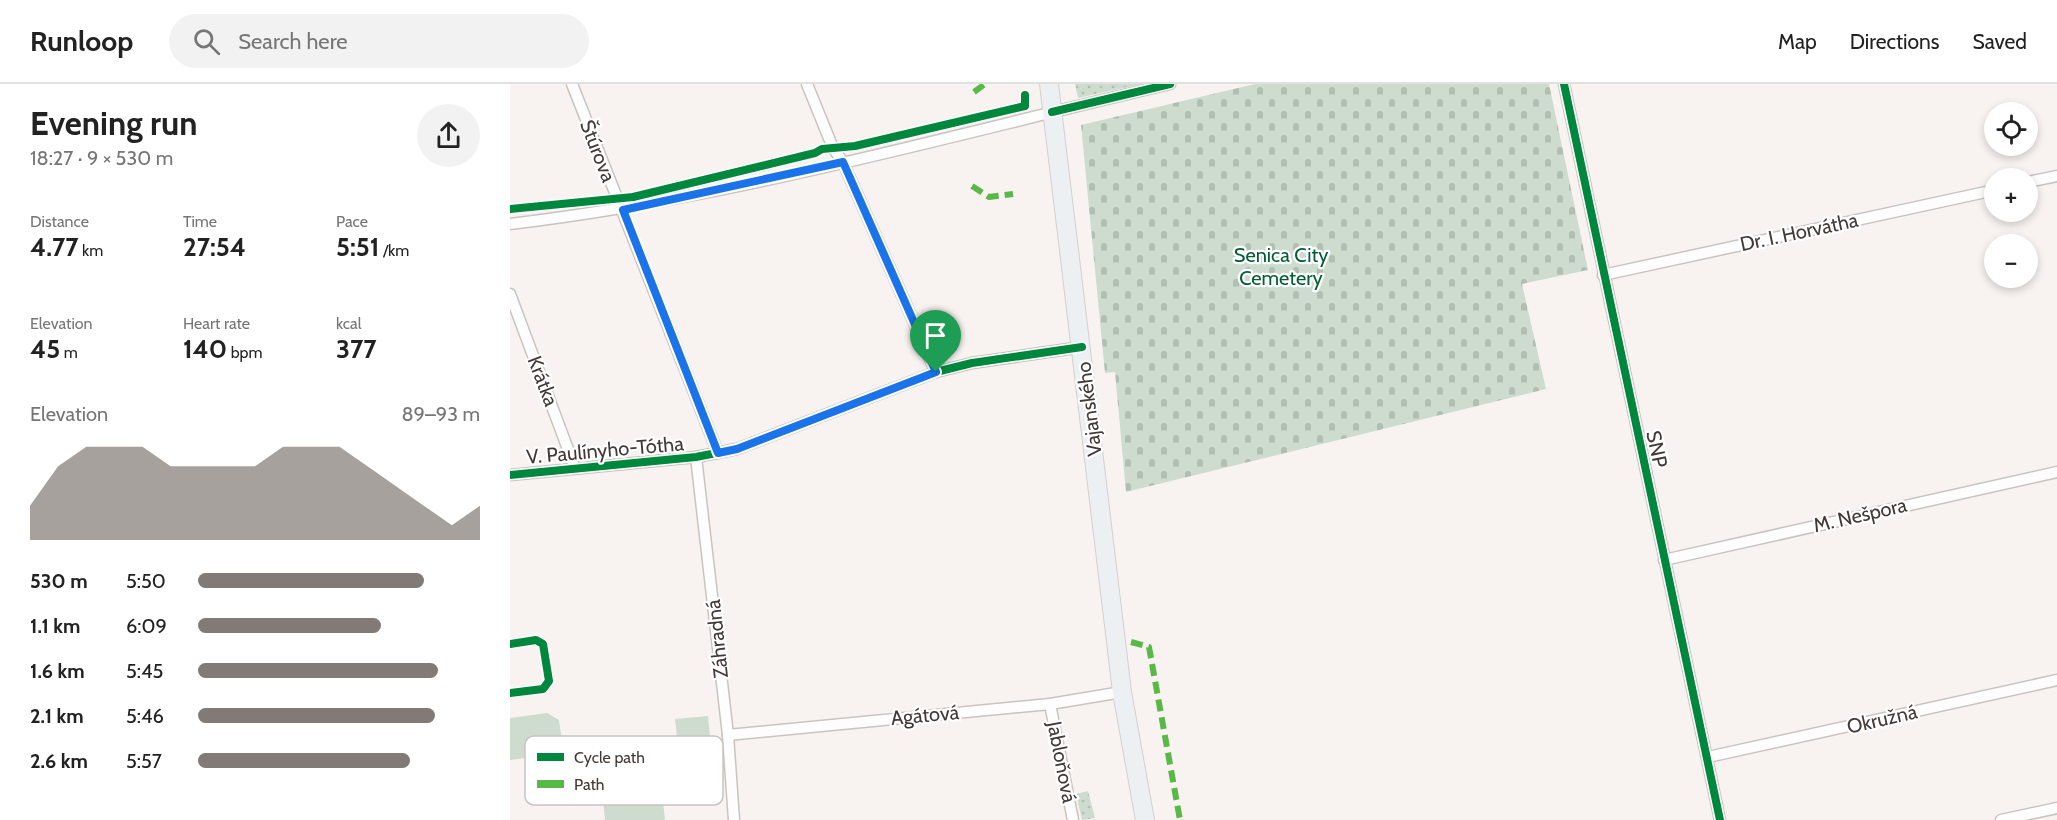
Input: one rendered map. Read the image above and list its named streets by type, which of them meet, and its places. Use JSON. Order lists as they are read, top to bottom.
{
  "streets": {
    "main road": ["Vajanského"],
    "street": [
      "Štúrova",
      "Dr. I. Horvátha",
      "Krátka",
      "SNP",
      "V. Paulínyho-Tótha",
      "M. Nešpora",
      "Záhradná",
      "Agátová",
      "Okružná",
      "Jabloňová"
    ]
  },
  "crossings": [
    ["Štúrova", "V. Paulínyho-Tótha"],
    ["Dr. I. Horvátha", "SNP"],
    ["Krátka", "V. Paulínyho-Tótha"],
    ["Vajanského", "V. Paulínyho-Tótha"],
    ["Vajanského", "Agátová"],
    ["SNP", "M. Nešpora"],
    ["SNP", "Okružná"],
    ["V. Paulínyho-Tótha", "Záhradná"],
    ["Záhradná", "Agátová"],
    ["Agátová", "Jabloňová"]
  ],
  "parks": ["Senica City Cemetery"],
  "legend": ["Cycle path", "Path"],
  "page": {
    "header": "Runloop",
    "search": "Search here",
    "nav": ["Map", "Directions", "Saved"],
    "heading": ["Evening run", "18:27 · 9 × 530 m"],
    "map_buttons": ["+", "−"],
    "stats": [
      ["Distance", "4.77 km"],
      ["Time", "27:54"],
      ["Pace", "5:51 /km"],
      ["Elevation", "45 m"],
      ["Heart rate", "140 bpm"],
      ["kcal", "377"]
    ],
    "chart": ["Elevation", "89–93 m"],
    "list": [
      {
        "name": "530 m",
        "note": "5:50"
      },
      {
        "name": "1.1 km",
        "note": "6:09"
      },
      {
        "name": "1.6 km",
        "note": "5:45"
      },
      {
        "name": "2.1 km",
        "note": "5:46"
      },
      {
        "name": "2.6 km",
        "note": "5:57"
      }
    ]
  }
}
